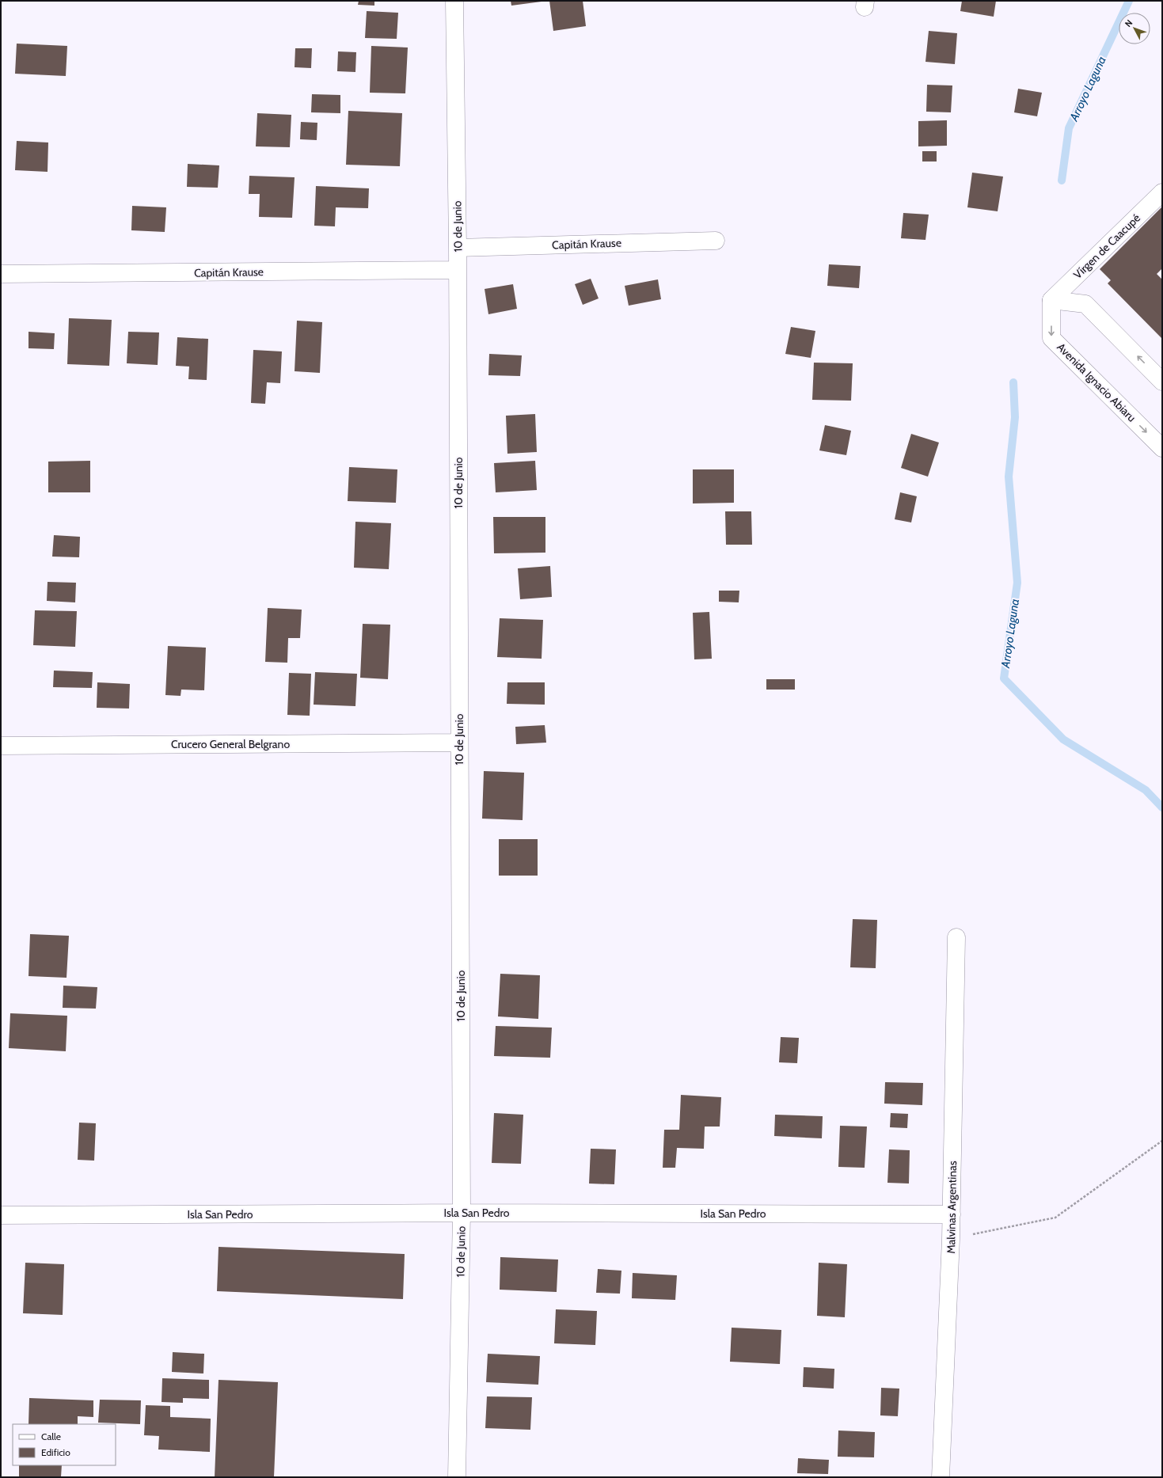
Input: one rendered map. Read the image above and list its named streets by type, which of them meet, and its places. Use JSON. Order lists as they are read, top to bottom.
{
  "streets": {
    "street": [
      "10 de Junio",
      "Capitán Krause",
      "Vírgen de Caacupé",
      "Avenida Ignacio Abiaru",
      "Crucero General Belgrano",
      "Malvinas Argentinas",
      "Isla San Pedro"
    ]
  },
  "crossings": [
    ["10 de Junio", "Capitán Krause"],
    ["10 de Junio", "Crucero General Belgrano"],
    ["10 de Junio", "Isla San Pedro"],
    ["Vírgen de Caacupé", "Avenida Ignacio Abiaru"],
    ["Malvinas Argentinas", "Isla San Pedro"]
  ],
  "water": ["Arroyo Laguna"],
  "legend": ["Calle", "Edificio"],
  "north": "top left"
}
